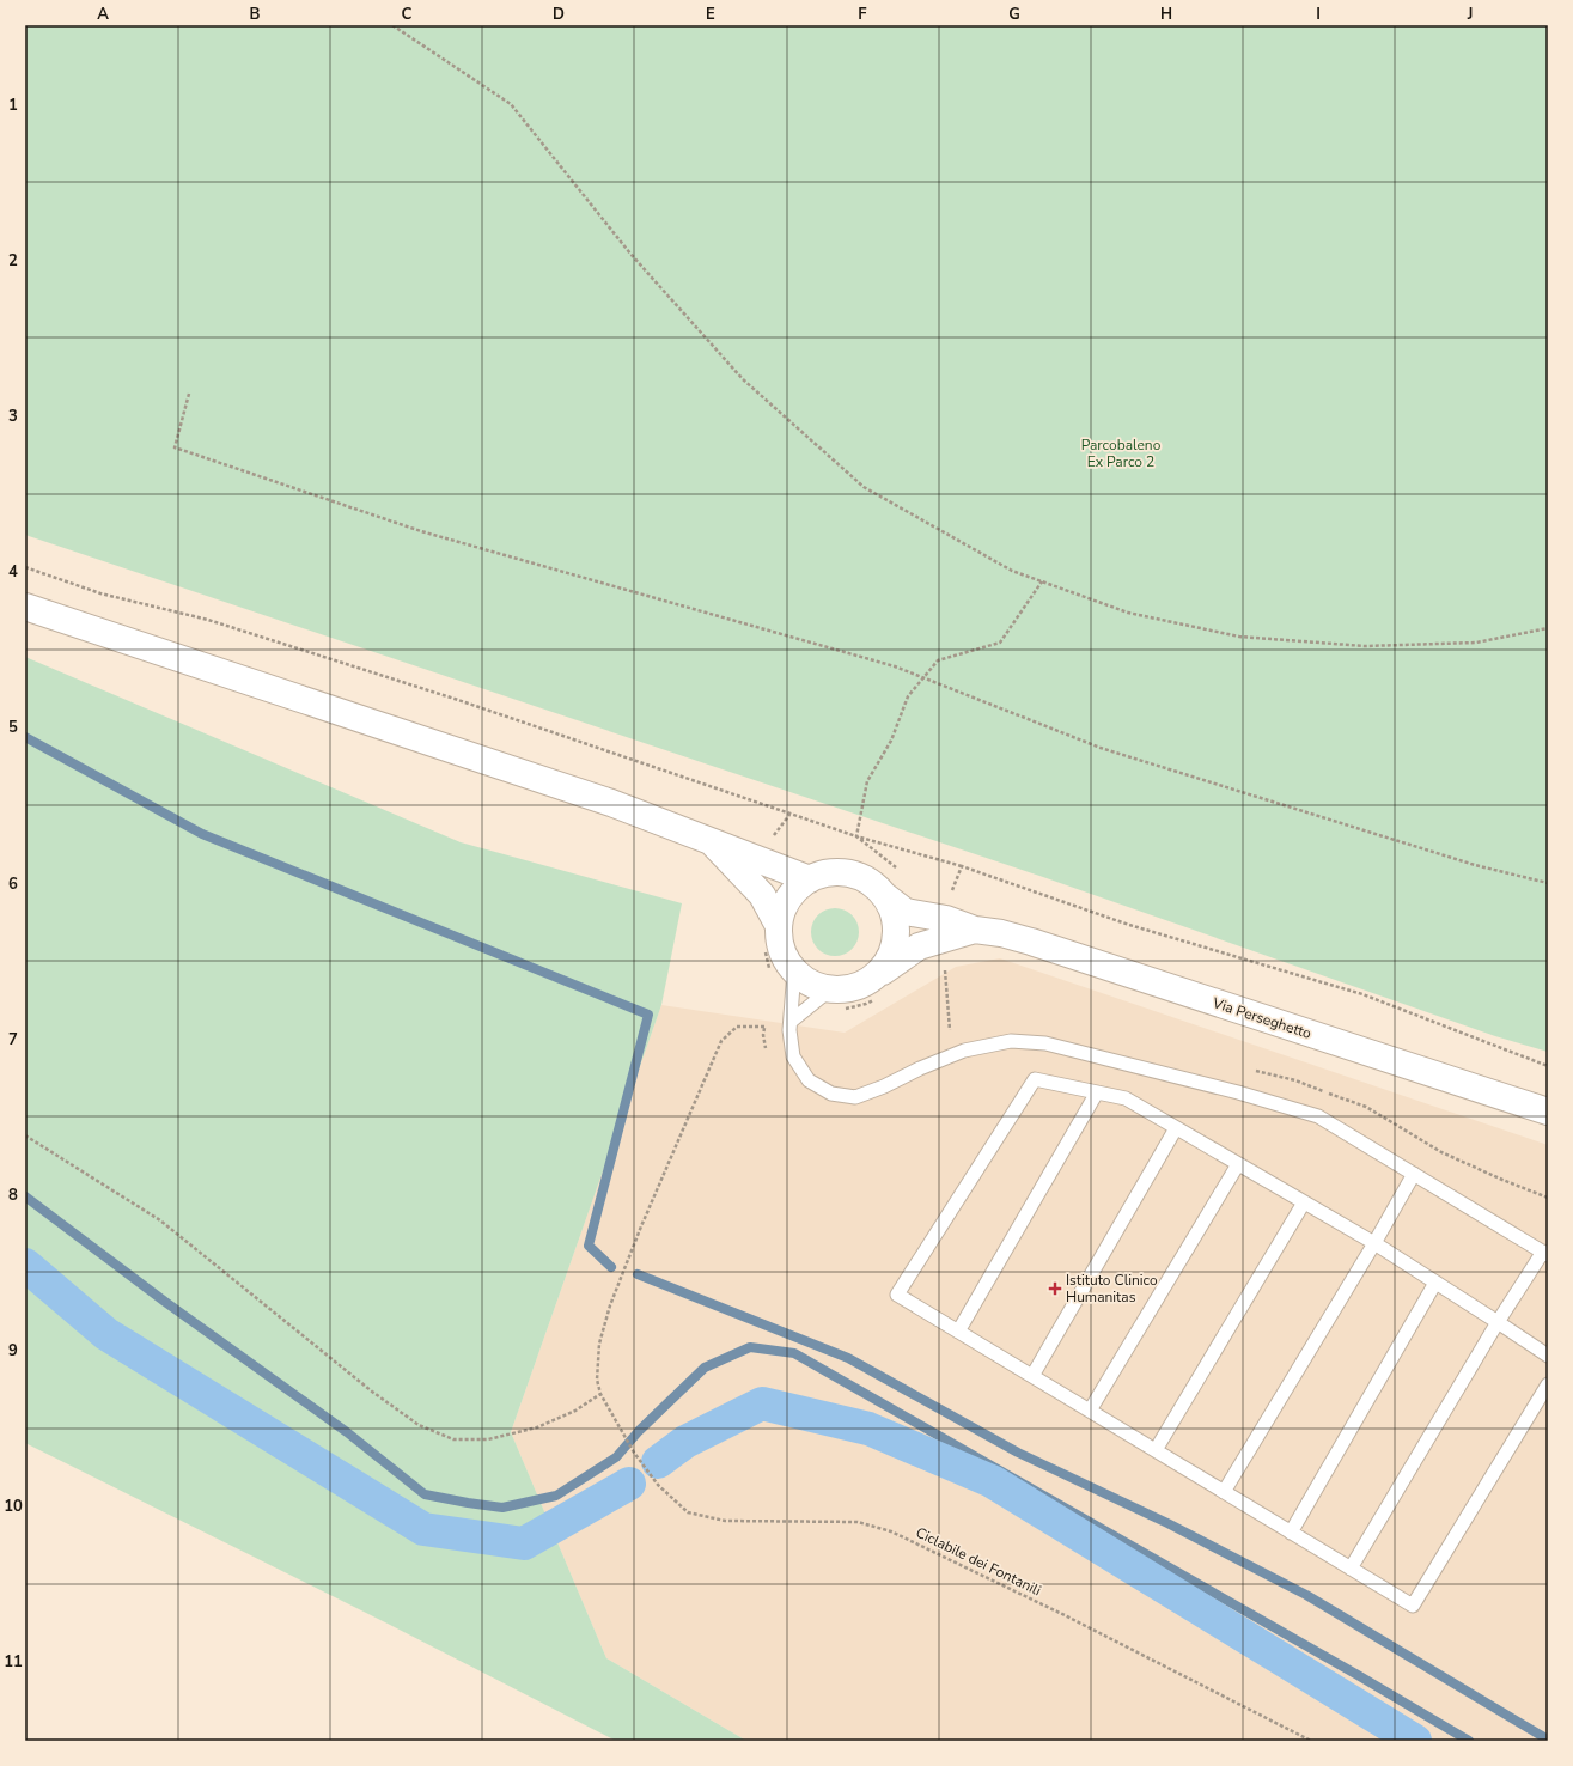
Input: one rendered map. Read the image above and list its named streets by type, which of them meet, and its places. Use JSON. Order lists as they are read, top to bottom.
{
  "streets": {
    "street": ["Via Perseghetto"],
    "path": ["Ciclabile dei Fontanili"]
  },
  "parks": ["Parcobaleno Ex Parco 2"],
  "places": {
    "health": ["Istituto Clinico Humanitas"]
  },
  "grid": {
    "columns": [
      "A",
      "B",
      "C",
      "D",
      "E",
      "F",
      "G",
      "H",
      "I",
      "J"
    ],
    "rows": [
      "1",
      "2",
      "3",
      "4",
      "5",
      "6",
      "7",
      "8",
      "9",
      "10",
      "11"
    ]
  }
}
